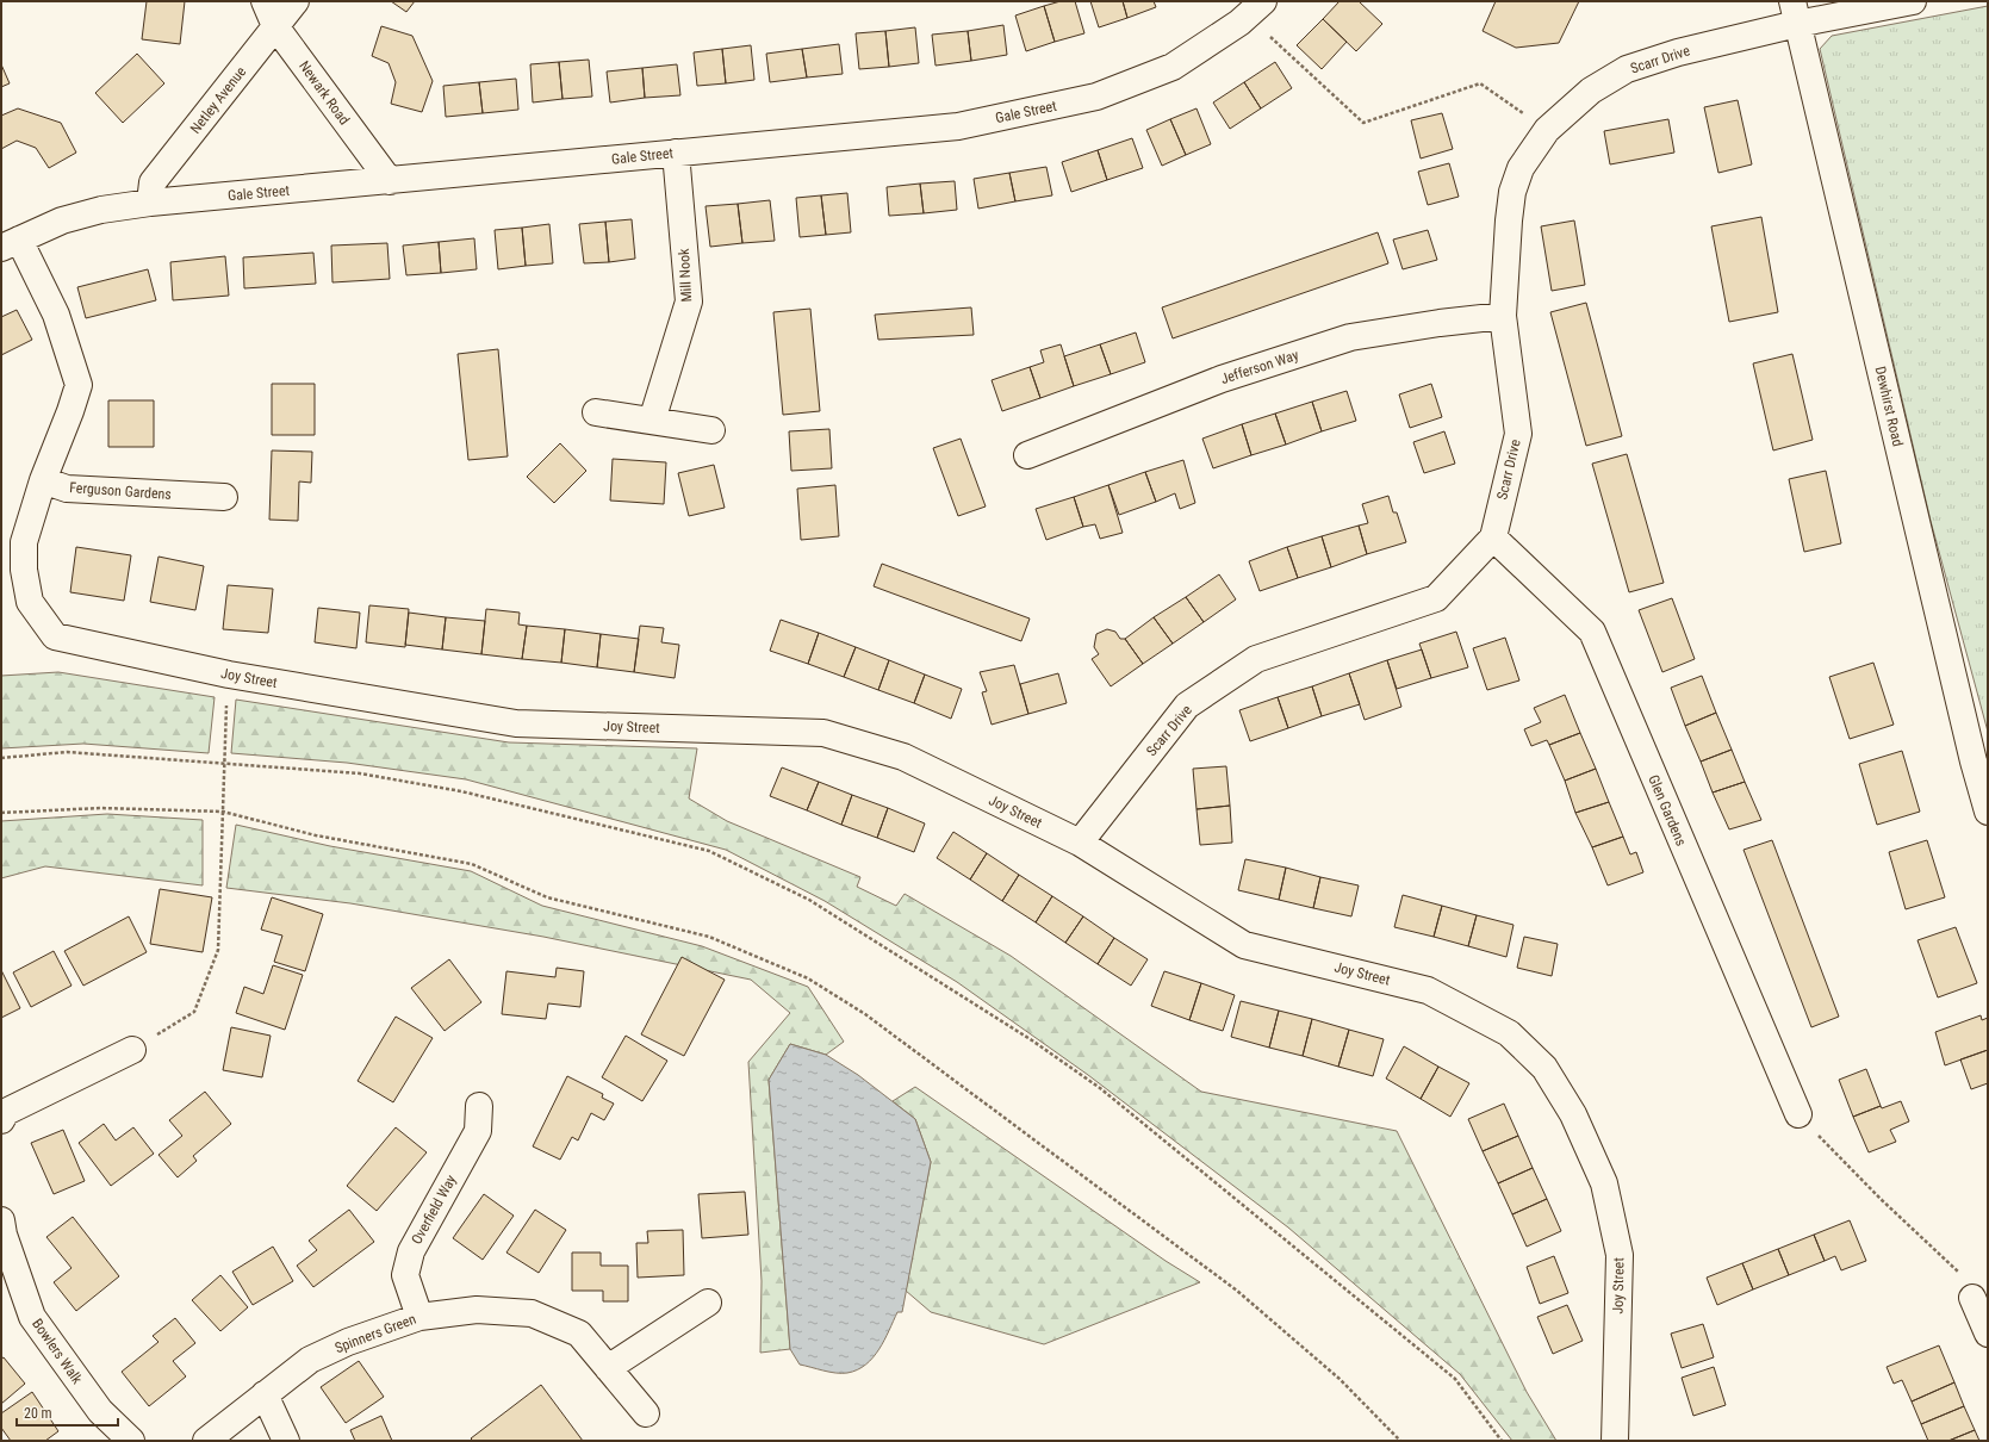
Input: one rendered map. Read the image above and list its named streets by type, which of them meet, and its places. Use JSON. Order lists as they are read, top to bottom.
{
  "streets": {
    "street": [
      "Scarr Drive",
      "Newark Road",
      "Netley Avenue",
      "Gale Street",
      "Mill Nook",
      "Jefferson Way",
      "Dewhirst Road",
      "Ferguson Gardens",
      "Joy Street",
      "Glen Gardens",
      "Overfield Way",
      "Spinners Green",
      "Bowlers Walk"
    ]
  },
  "crossings": [
    ["Scarr Drive", "Jefferson Way"],
    ["Scarr Drive", "Dewhirst Road"],
    ["Scarr Drive", "Joy Street"],
    ["Scarr Drive", "Glen Gardens"],
    ["Newark Road", "Netley Avenue"],
    ["Newark Road", "Gale Street"],
    ["Netley Avenue", "Gale Street"],
    ["Gale Street", "Mill Nook"],
    ["Ferguson Gardens", "Joy Street"],
    ["Overfield Way", "Spinners Green"]
  ],
  "scale_bar": "20 m"
}
